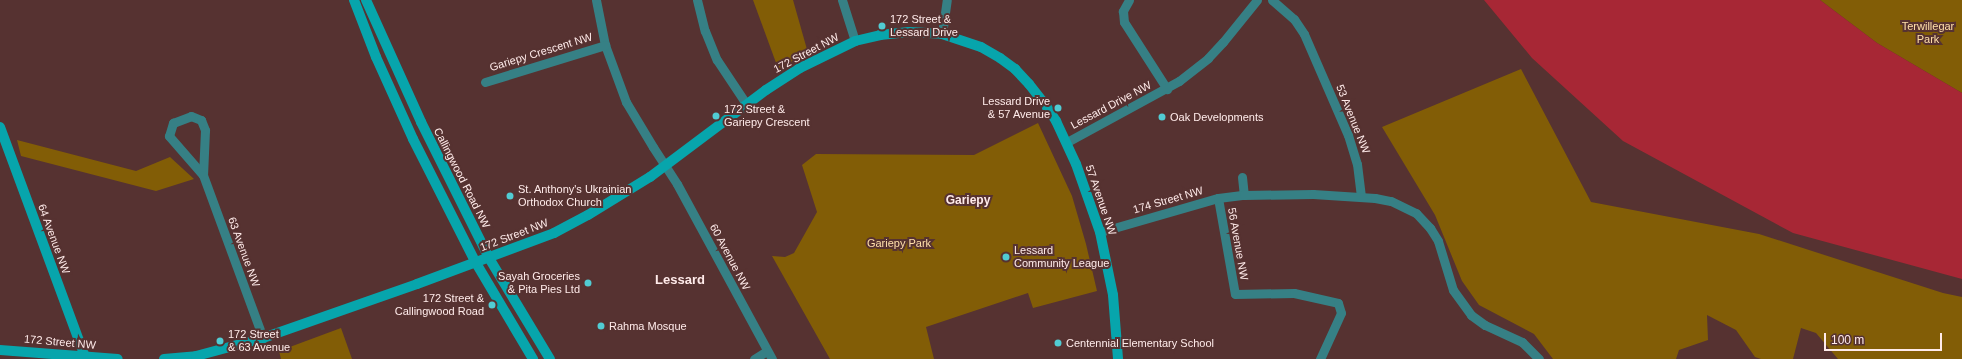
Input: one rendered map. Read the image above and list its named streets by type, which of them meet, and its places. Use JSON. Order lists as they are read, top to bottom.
{
  "streets": {
    "street": [
      "Gariepy Crescent NW",
      "172 Street NW",
      "Lessard Drive NW",
      "53 Avenue NW",
      "Callingwood Road NW",
      "57 Avenue NW",
      "174 Street NW",
      "64 Avenue NW",
      "56 Avenue NW",
      "63 Avenue NW",
      "60 Avenue NW"
    ]
  },
  "crossings": [
    ["Gariepy Crescent NW", "172 Street NW"],
    ["Gariepy Crescent NW", "60 Avenue NW"],
    ["172 Street NW", "Callingwood Road NW"],
    ["172 Street NW", "57 Avenue NW"],
    ["172 Street NW", "64 Avenue NW"],
    ["172 Street NW", "63 Avenue NW"],
    ["172 Street NW", "60 Avenue NW"],
    ["Lessard Drive NW", "57 Avenue NW"],
    ["53 Avenue NW", "174 Street NW"],
    ["57 Avenue NW", "174 Street NW"],
    ["174 Street NW", "56 Avenue NW"]
  ],
  "districts": ["Gariepy", "Lessard"],
  "parks": ["Terwillegar Park", "Gariepy Park"],
  "places": [
    "172 Street & Lessard Drive",
    "Lessard Drive & 57 Avenue",
    "172 Street & Gariepy Crescent",
    "Oak Developments",
    "St. Anthony's Ukrainian Orthodox Church",
    "Lessard Community League",
    "Sayah Groceries & Pita Pies Ltd",
    "172 Street & Callingwood Road",
    "Rahma Mosque",
    "172 Street & 63 Avenue",
    "Centennial Elementary School"
  ],
  "scale_bar": "100 m"
}
